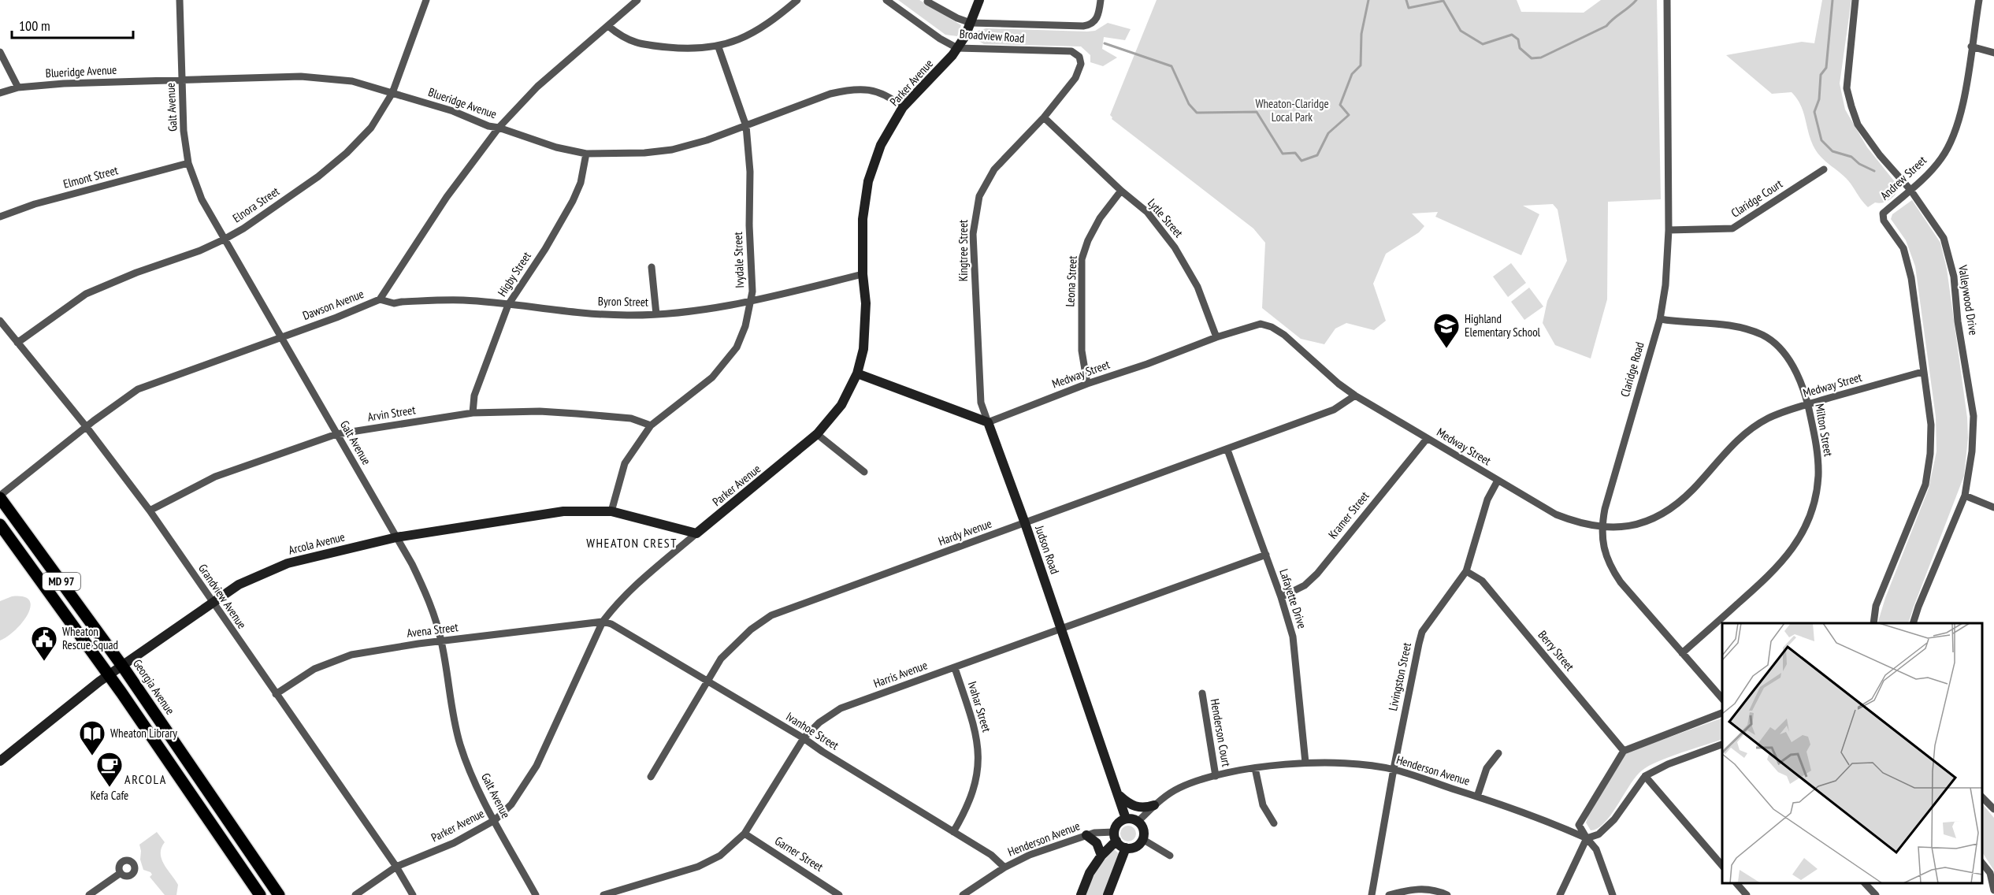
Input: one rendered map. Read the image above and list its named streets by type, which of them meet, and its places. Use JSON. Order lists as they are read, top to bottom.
{
  "streets": {
    "main road": ["MD 97", "Georgia Avenue"],
    "street": [
      "Broadview Road",
      "Blueridge Avenue",
      "Parker Avenue",
      "Galt Avenue",
      "Elmont Street",
      "Andrew Street",
      "Claridge Court",
      "Elnora Street",
      "Lytle Street",
      "Kingtree Street",
      "Ivydale Street",
      "Higby Street",
      "Leona Street",
      "Valleywood Drive",
      "Byron Street",
      "Dawson Avenue",
      "Claridge Road",
      "Medway Street",
      "Arvin Street",
      "Milton Street",
      "Kramer Street",
      "Hardy Avenue",
      "Arcola Avenue",
      "Judson Road",
      "Grandview Avenue",
      "Lafayette Drive",
      "Avena Street",
      "Berry Street",
      "Harris Avenue",
      "Livingston Street",
      "Ivahar Street",
      "Ivanhoe Street",
      "Henderson Court",
      "Henderson Avenue",
      "Garner Street"
    ]
  },
  "crossings": [
    ["Broadview Road", "Parker Avenue"],
    ["Broadview Road", "Kingtree Street"],
    ["Blueridge Avenue", "Parker Avenue"],
    ["Blueridge Avenue", "Galt Avenue"],
    ["Blueridge Avenue", "Elnora Street"],
    ["Blueridge Avenue", "Ivydale Street"],
    ["Blueridge Avenue", "Higby Street"],
    ["Blueridge Avenue", "Dawson Avenue"],
    ["Parker Avenue", "Galt Avenue"],
    ["Parker Avenue", "Byron Street"],
    ["Parker Avenue", "Arcola Avenue"],
    ["Parker Avenue", "Grandview Avenue"],
    ["Parker Avenue", "Avena Street"],
    ["Parker Avenue", "Ivanhoe Street"],
    ["Galt Avenue", "Elmont Street"],
    ["Galt Avenue", "Elnora Street"],
    ["Galt Avenue", "Dawson Avenue"],
    ["Galt Avenue", "Arvin Street"],
    ["Galt Avenue", "Arcola Avenue"],
    ["Galt Avenue", "Avena Street"],
    ["Andrew Street", "Valleywood Drive"],
    ["Andrew Street", "Medway Street"],
    ["Claridge Court", "Claridge Road"],
    ["Elnora Street", "Grandview Avenue"],
    ["Lytle Street", "Kingtree Street"],
    ["Lytle Street", "Leona Street"],
    ["Lytle Street", "Medway Street"],
    ["Kingtree Street", "Medway Street"],
    ["Kingtree Street", "Judson Road"],
    ["Ivydale Street", "Byron Street"],
    ["Ivydale Street", "Arvin Street"],
    ["Ivydale Street", "Arcola Avenue"],
    ["Higby Street", "Byron Street"],
    ["Higby Street", "Arvin Street"],
    ["Leona Street", "Medway Street"],
    ["Byron Street", "Dawson Avenue"],
    ["Dawson Avenue", "Grandview Avenue"],
    ["Dawson Avenue", "Georgia Avenue"],
    ["Claridge Road", "Medway Street"],
    ["Claridge Road", "Milton Street"],
    ["Medway Street", "Milton Street"],
    ["Medway Street", "Kramer Street"],
    ["Medway Street", "Hardy Avenue"],
    ["Medway Street", "Judson Road"],
    ["Medway Street", "Livingston Street"],
    ["Arvin Street", "Grandview Avenue"],
    ["Kramer Street", "Lafayette Drive"],
    ["Hardy Avenue", "Judson Road"],
    ["Hardy Avenue", "Lafayette Drive"],
    ["Hardy Avenue", "Ivanhoe Street"],
    ["Arcola Avenue", "MD 97"],
    ["Arcola Avenue", "Grandview Avenue"],
    ["Arcola Avenue", "Georgia Avenue"],
    ["Judson Road", "Harris Avenue"],
    ["Judson Road", "Henderson Avenue"],
    ["Grandview Avenue", "Avena Street"],
    ["Lafayette Drive", "Harris Avenue"],
    ["Lafayette Drive", "Henderson Avenue"],
    ["Avena Street", "Ivanhoe Street"],
    ["Berry Street", "Livingston Street"],
    ["Harris Avenue", "Ivahar Street"],
    ["Harris Avenue", "Ivanhoe Street"],
    ["Harris Avenue", "Garner Street"],
    ["Livingston Street", "Henderson Avenue"],
    ["Ivahar Street", "Ivanhoe Street"],
    ["Ivanhoe Street", "Henderson Avenue"],
    ["Henderson Court", "Henderson Avenue"]
  ],
  "districts": ["WHEATON CREST", "ARCOLA"],
  "parks": ["Wheaton-Claridge Local Park"],
  "places": {
    "school or university": ["Highland Elementary School"],
    "public building": ["Wheaton Rescue Squad"],
    "library": ["Wheaton Library"],
    "cafe": ["Kefa Cafe"]
  },
  "scale_bar": "100 m"
}
